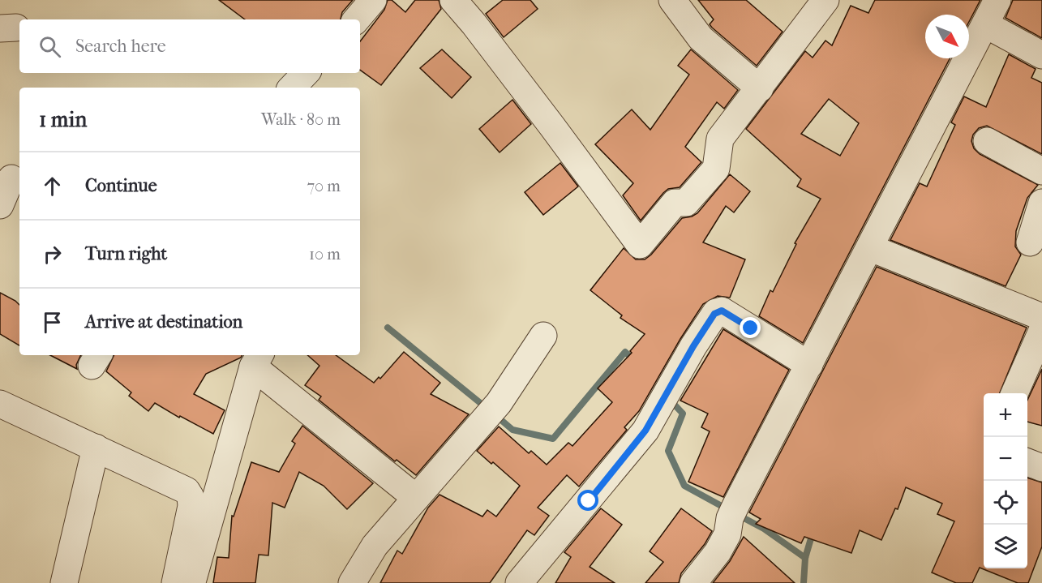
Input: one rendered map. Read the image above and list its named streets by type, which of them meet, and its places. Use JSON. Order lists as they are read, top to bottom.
{
  "north": "bottom right",
  "page": {
    "search": "Search here",
    "heading": ["1 min", "Walk · 80 m"],
    "list": [
      ["Continue", "70 m"],
      ["Turn right", "10 m"],
      "Arrive at destination"
    ],
    "map_buttons": ["+", "−"]
  }
}
